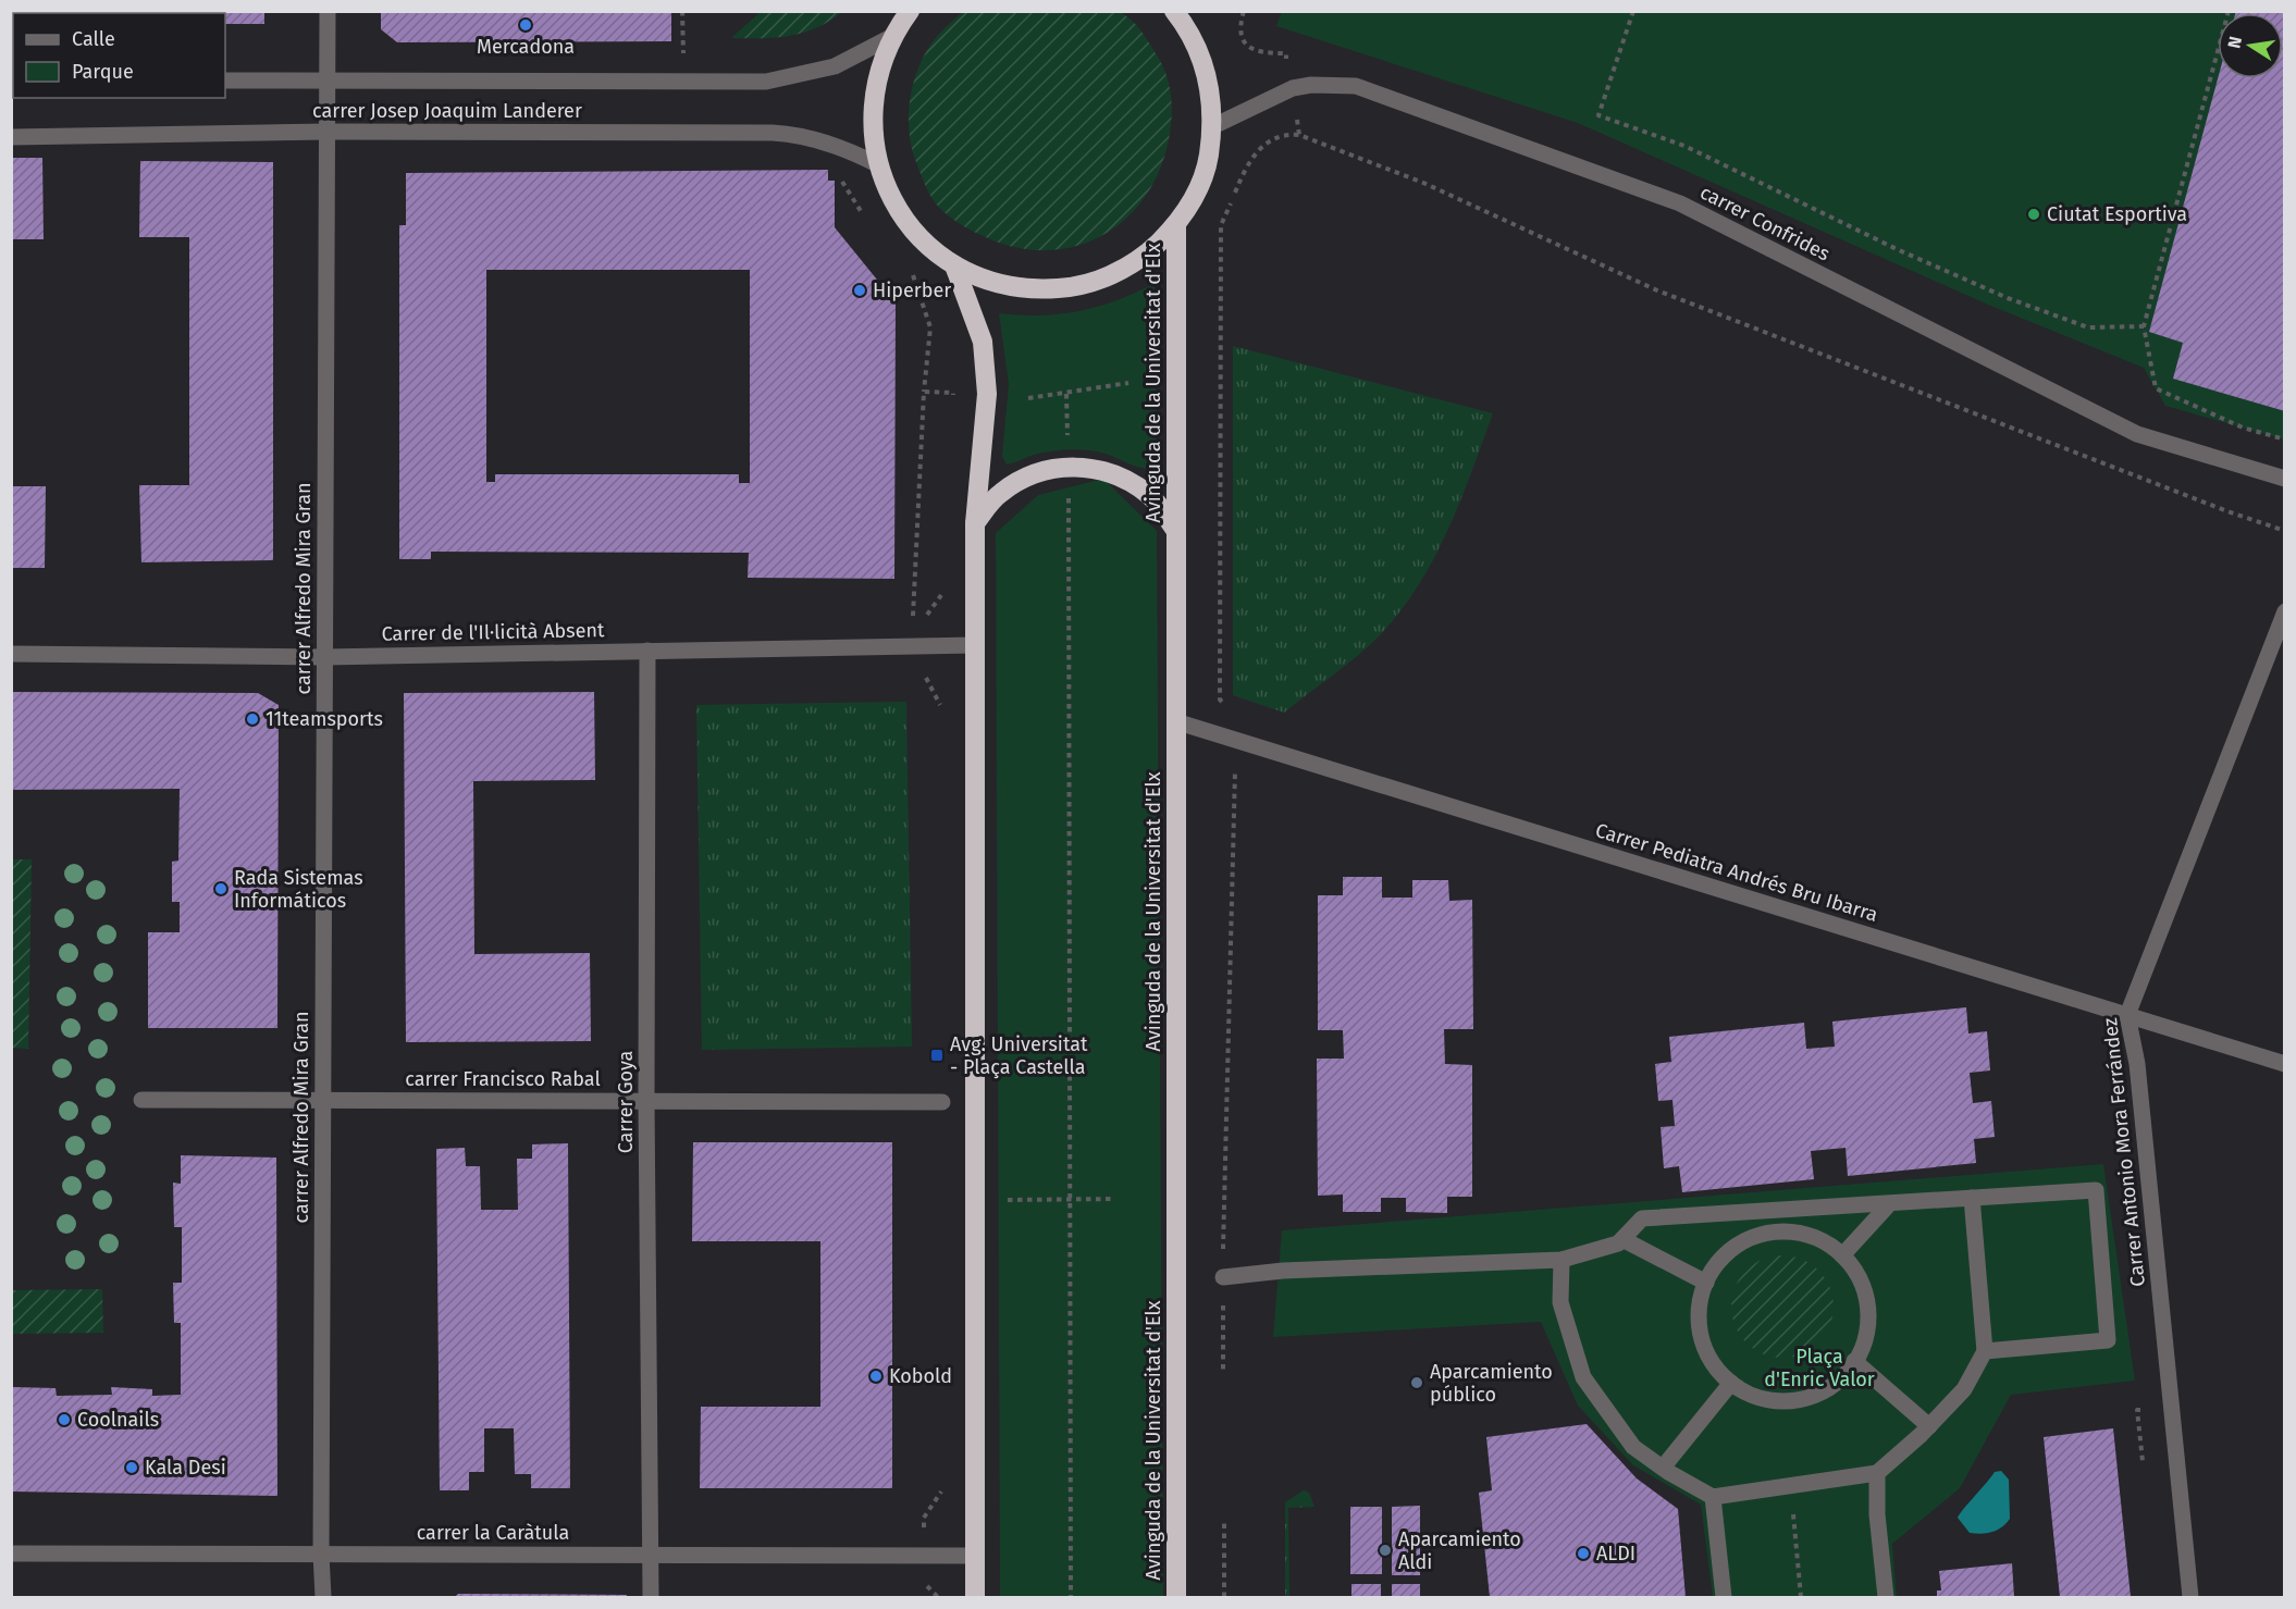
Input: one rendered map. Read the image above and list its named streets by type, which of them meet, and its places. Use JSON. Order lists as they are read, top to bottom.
{
  "streets": {
    "highway": ["Avinguda de la Universitat d'Elx"],
    "street": [
      "carrer Josep Joaquim Landerer",
      "carrer Confrides",
      "carrer Alfredo Mira Gran",
      "Carrer de l'Il·licità Absent",
      "Carrer Pediatra Andrés Bru Ibarra",
      "carrer Francisco Rabal",
      "Carrer Goya",
      "Carrer Antonio Mora Ferrández",
      "carrer la Caràtula"
    ]
  },
  "crossings": [
    ["carrer Josep Joaquim Landerer", "carrer Alfredo Mira Gran"],
    ["Avinguda de la Universitat d'Elx", "Carrer Pediatra Andrés Bru Ibarra"],
    ["carrer Alfredo Mira Gran", "Carrer de l'Il·licità Absent"],
    ["carrer Alfredo Mira Gran", "carrer Francisco Rabal"],
    ["carrer Alfredo Mira Gran", "carrer la Caràtula"],
    ["Carrer de l'Il·licità Absent", "Carrer Goya"],
    ["Carrer Pediatra Andrés Bru Ibarra", "Carrer Antonio Mora Ferrández"],
    ["carrer Francisco Rabal", "Carrer Goya"],
    ["Carrer Goya", "carrer la Caràtula"]
  ],
  "parks": ["Plaça d'Enric Valor"],
  "places": {
    "other": [
      "Mercadona",
      "Ciutat Esportiva",
      "Hiperber",
      "11teamsports",
      "Rada Sistemas Informáticos",
      "Kobold",
      "Aparcamiento público",
      "Coolnails",
      "Kala Desi",
      "Aparcamiento Aldi",
      "ALDI"
    ],
    "transit": ["Avg. Universitat - Plaça Castella"]
  },
  "legend": ["Calle", "Parque"],
  "north": "left"
}
